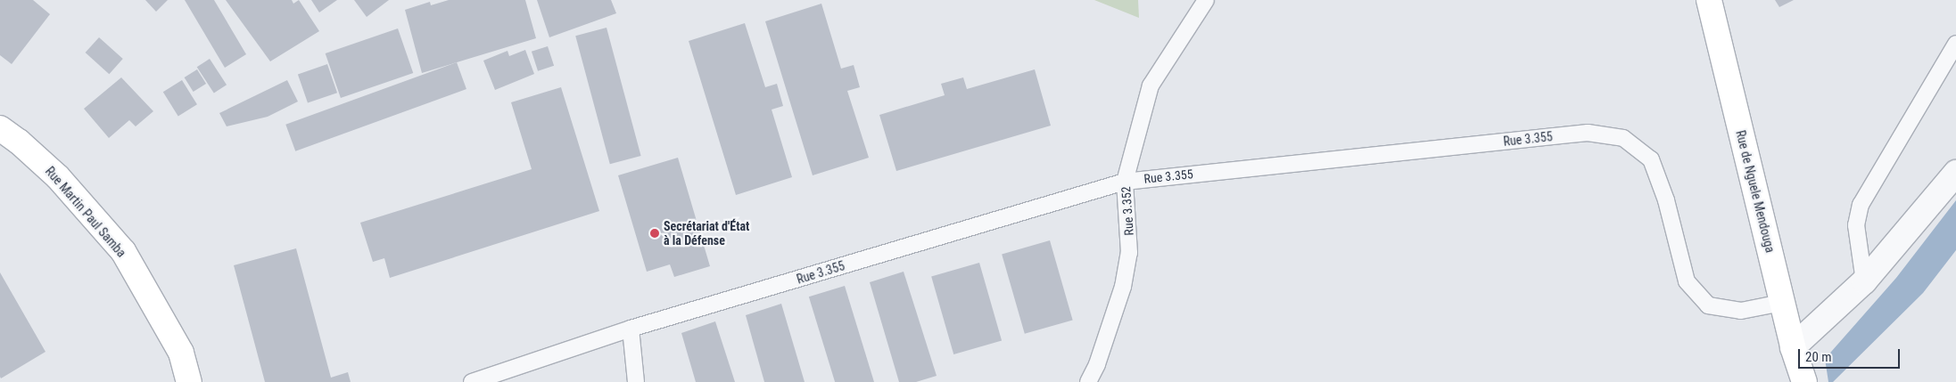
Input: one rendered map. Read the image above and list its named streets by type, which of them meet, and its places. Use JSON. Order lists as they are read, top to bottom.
{
  "streets": {
    "street": ["Rue de Nguele Mendouga", "Rue Martin Paul Samba"],
    "lane": ["Rue 3.355", "Rue 3.352"]
  },
  "crossings": [
    ["Rue 3.355", "Rue de Nguele Mendouga"],
    ["Rue 3.355", "Rue 3.352"]
  ],
  "places": ["Secrétariat d'État à la Défense"],
  "scale_bar": "20 m"
}
